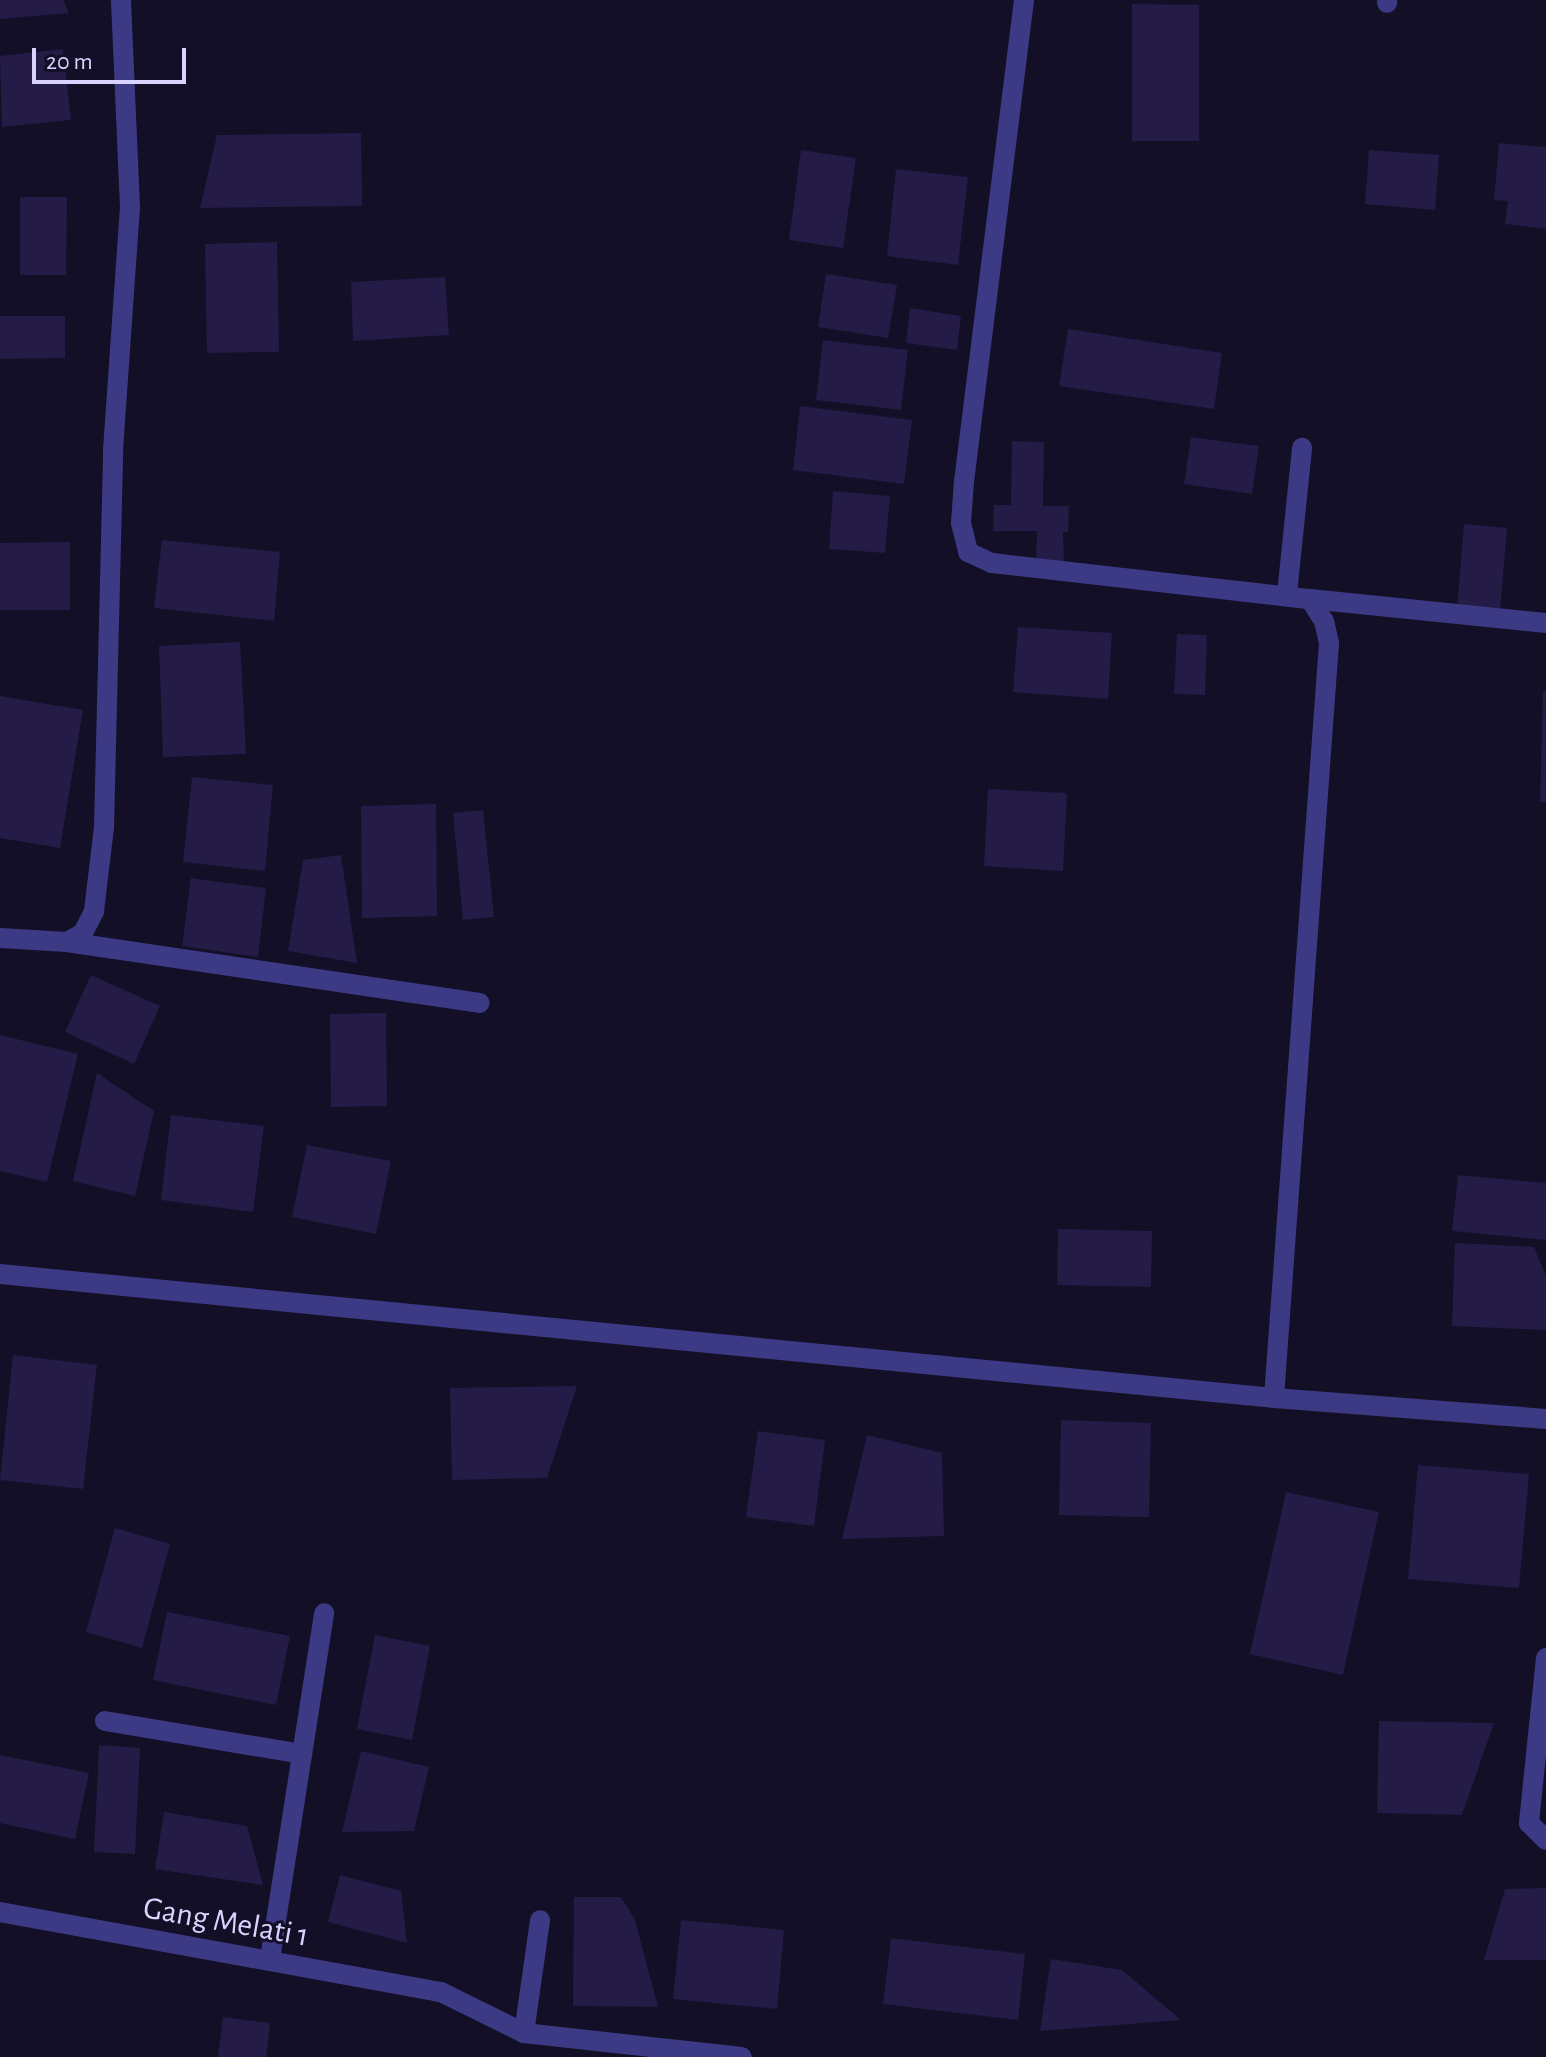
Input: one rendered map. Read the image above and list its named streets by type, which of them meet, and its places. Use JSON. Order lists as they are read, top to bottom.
{
  "streets": {
    "street": ["Gang Melati 1"]
  },
  "scale_bar": "20 m"
}
